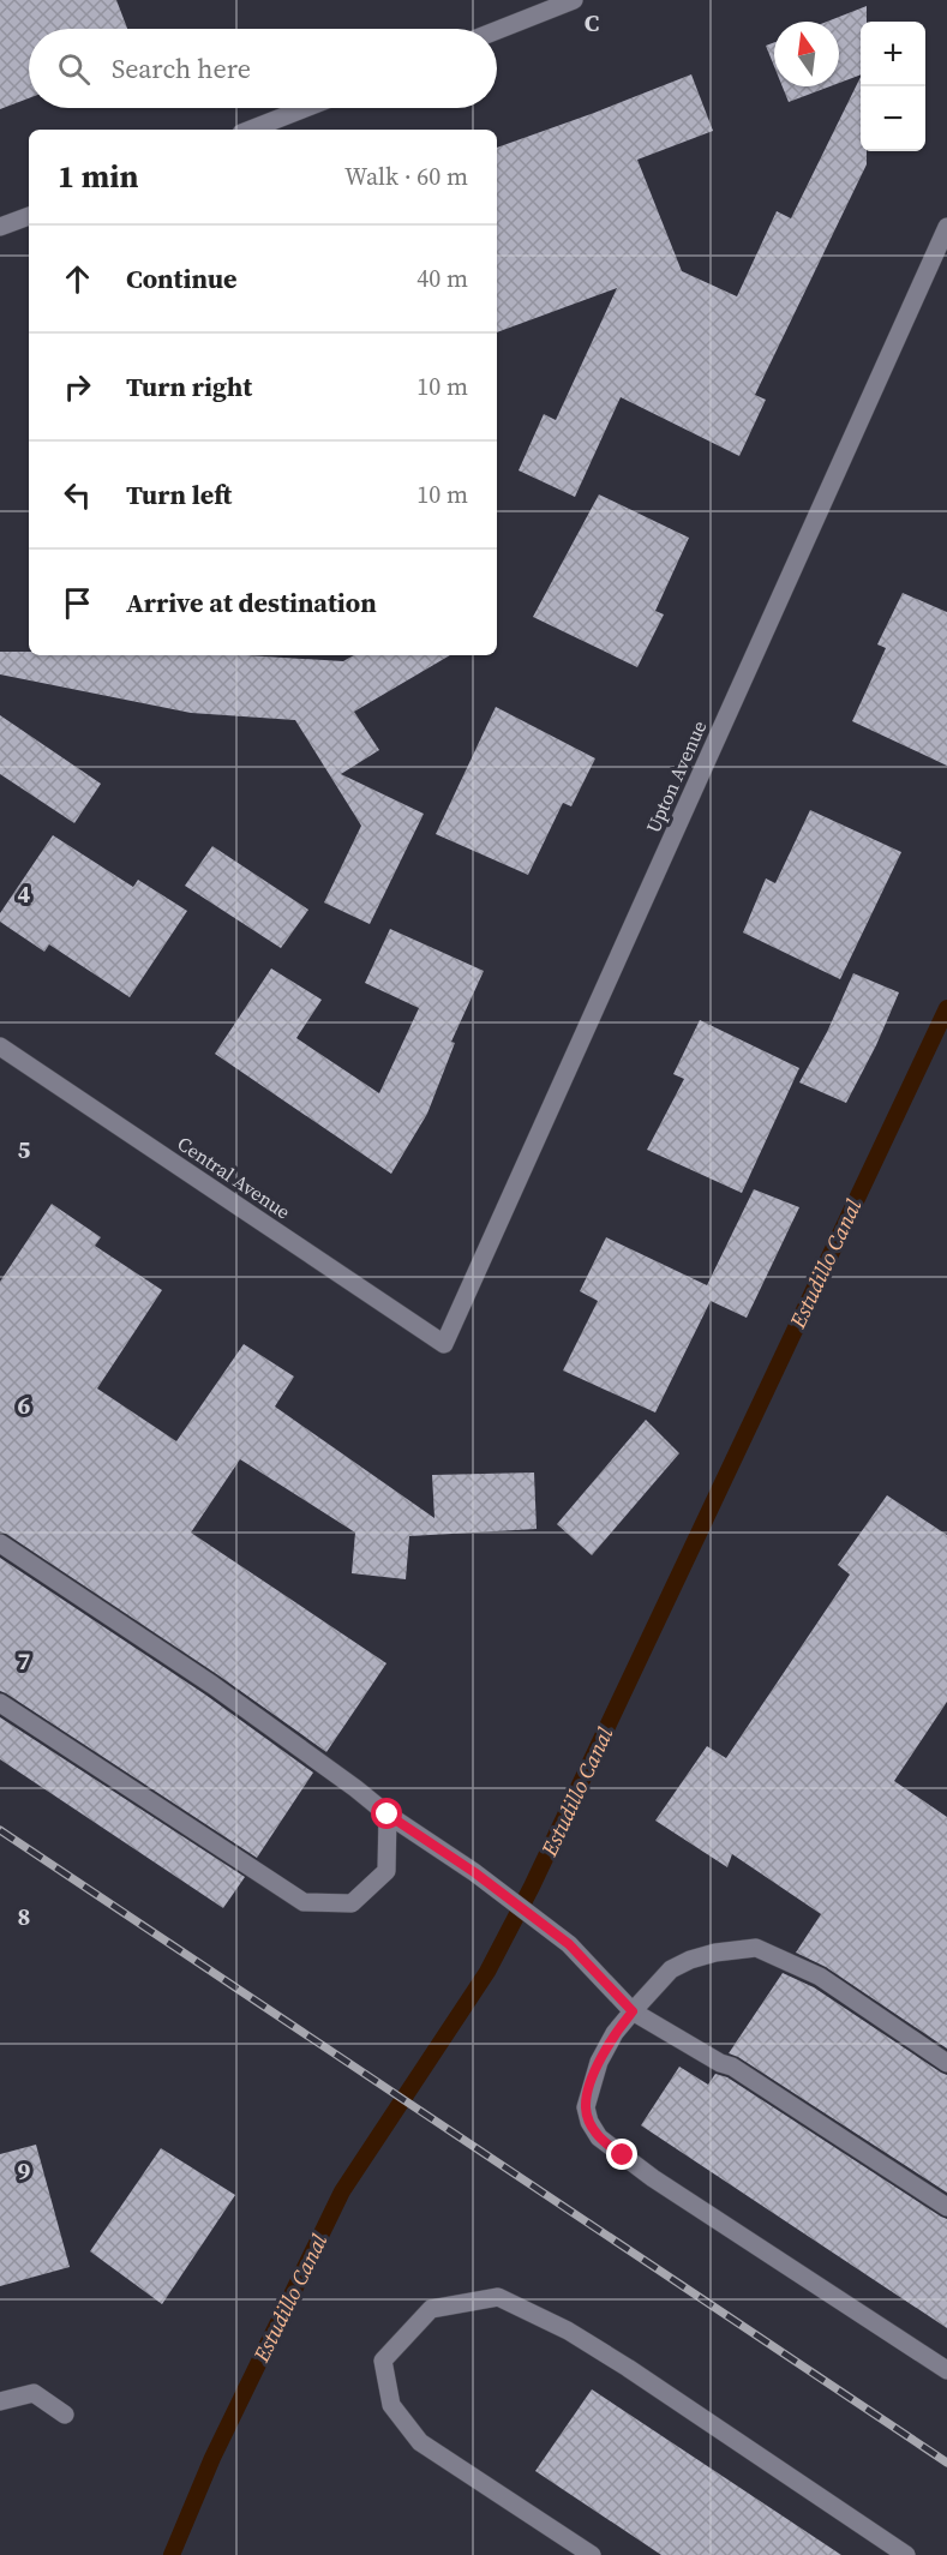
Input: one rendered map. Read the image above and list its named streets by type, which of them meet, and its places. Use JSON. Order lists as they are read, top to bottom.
{
  "streets": {
    "street": ["Upton Avenue", "Central Avenue"]
  },
  "crossings": [
    ["Upton Avenue", "Central Avenue"]
  ],
  "water": ["Estudillo Canal"],
  "north": "top",
  "page": {
    "map_buttons": ["+", "−"],
    "search": "Search here",
    "heading": ["1 min", "Walk · 60 m"],
    "list": [
      ["Continue", "40 m"],
      ["Turn right", "10 m"],
      ["Turn left", "10 m"],
      "Arrive at destination"
    ]
  },
  "grid": {
    "columns": ["C"],
    "rows": [
      "4",
      "5",
      "6",
      "7",
      "8",
      "9"
    ]
  }
}
